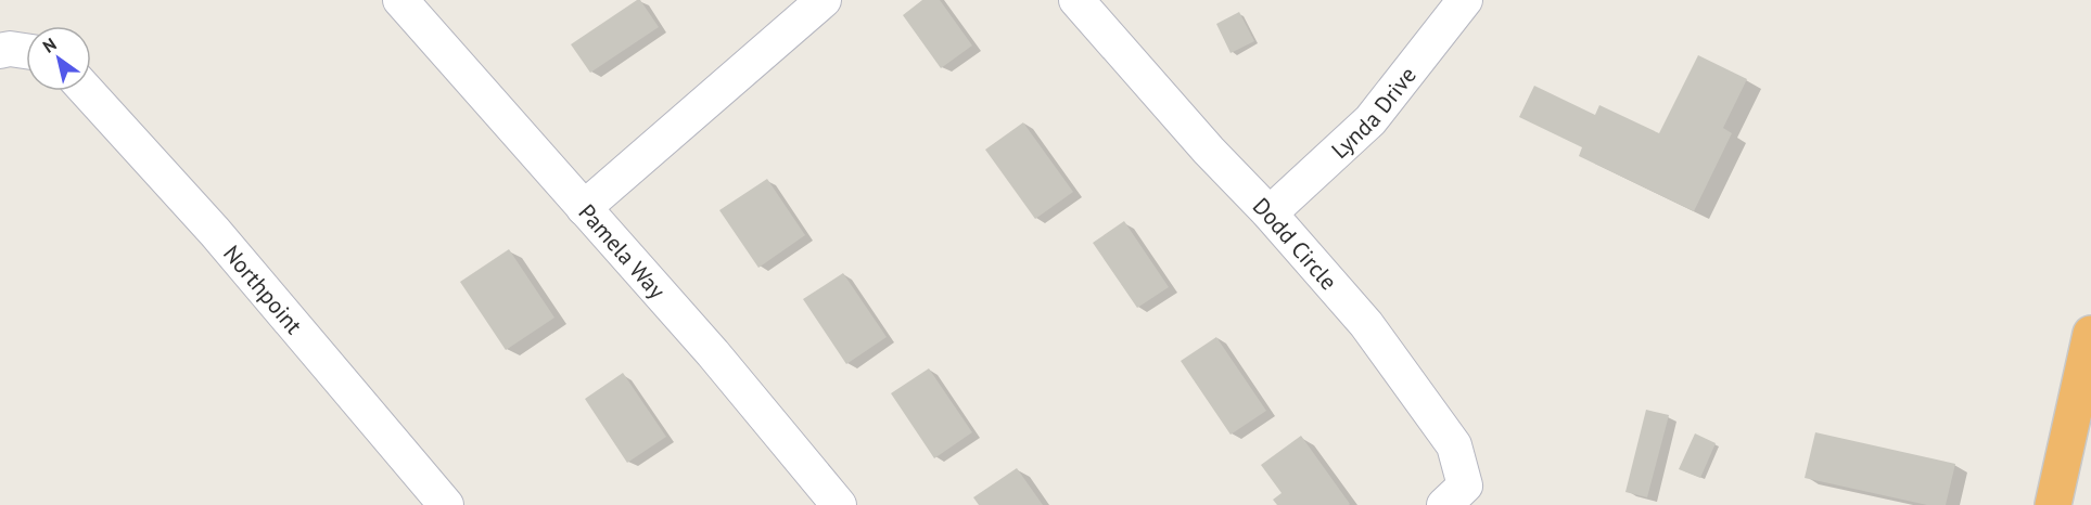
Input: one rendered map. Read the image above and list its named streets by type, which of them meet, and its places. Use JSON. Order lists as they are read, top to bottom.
{
  "streets": {
    "street": [
      "Lynda Drive",
      "Dodd Circle",
      "Pamela Way",
      "Northpoint"
    ]
  },
  "crossings": [
    ["Lynda Drive", "Dodd Circle"]
  ],
  "north": "top left"
}
